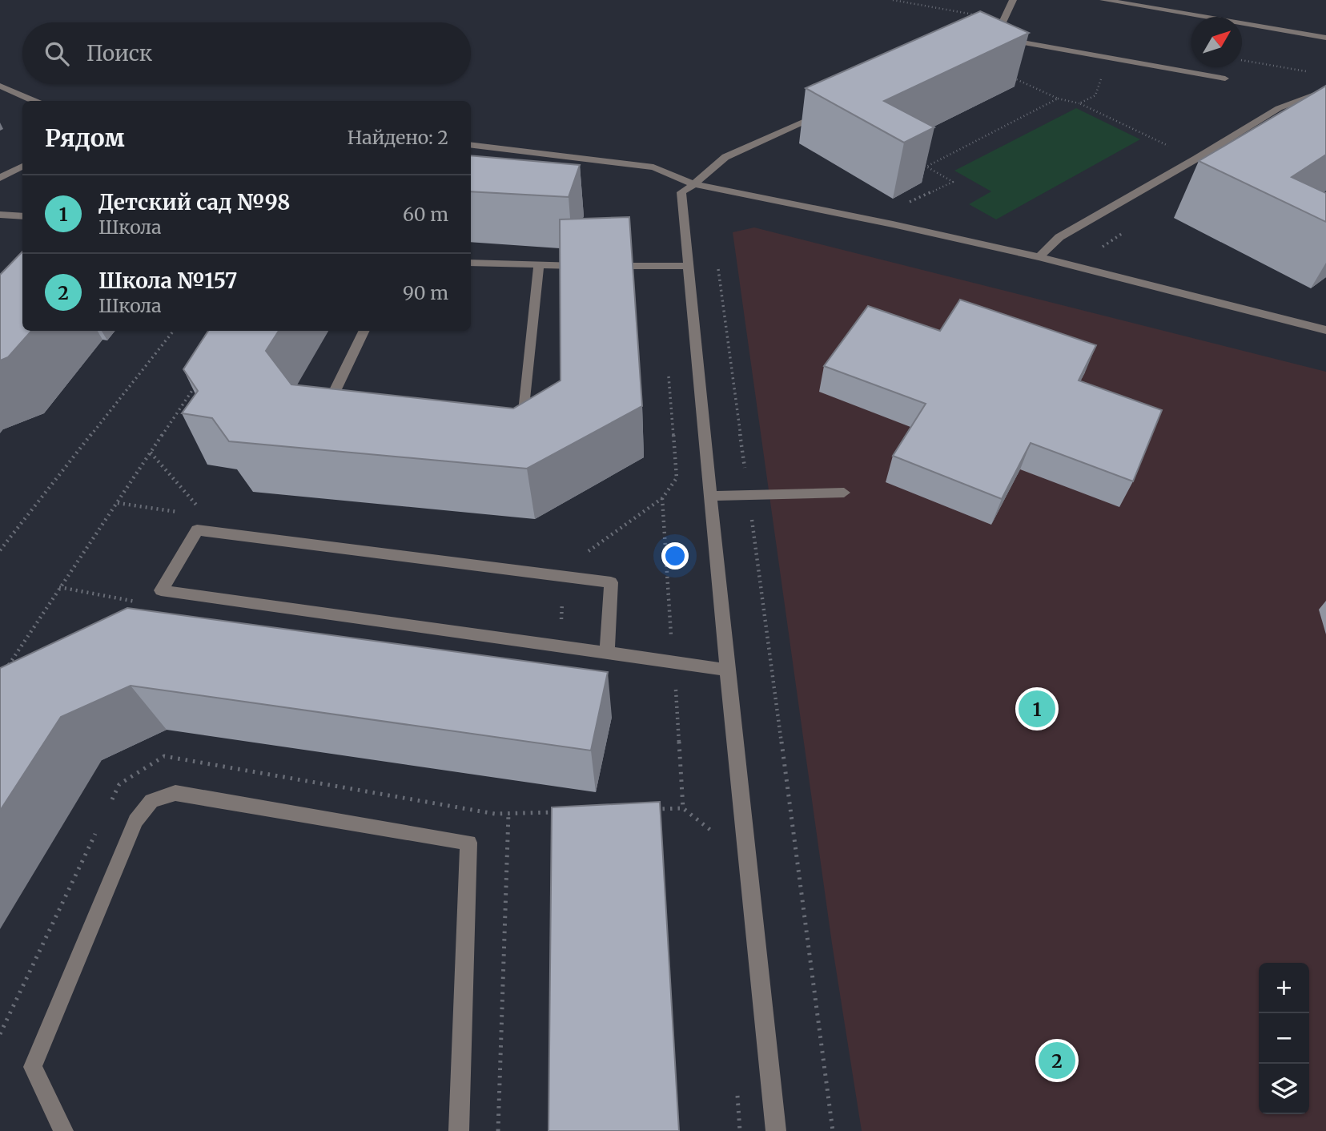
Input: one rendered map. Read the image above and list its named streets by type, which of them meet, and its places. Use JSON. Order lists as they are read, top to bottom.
{
  "north": "top right",
  "page": {
    "search": "Поиск",
    "heading": ["Рядом", "Найдено: 2"],
    "list": [
      {
        "mark": "1",
        "name": "Детский сад №98",
        "note": "Школа",
        "value": "60 m"
      },
      {
        "mark": "2",
        "name": "Школа №157",
        "note": "Школа",
        "value": "90 m"
      }
    ],
    "pins": ["1", "2"],
    "map_buttons": ["+", "−"]
  }
}
